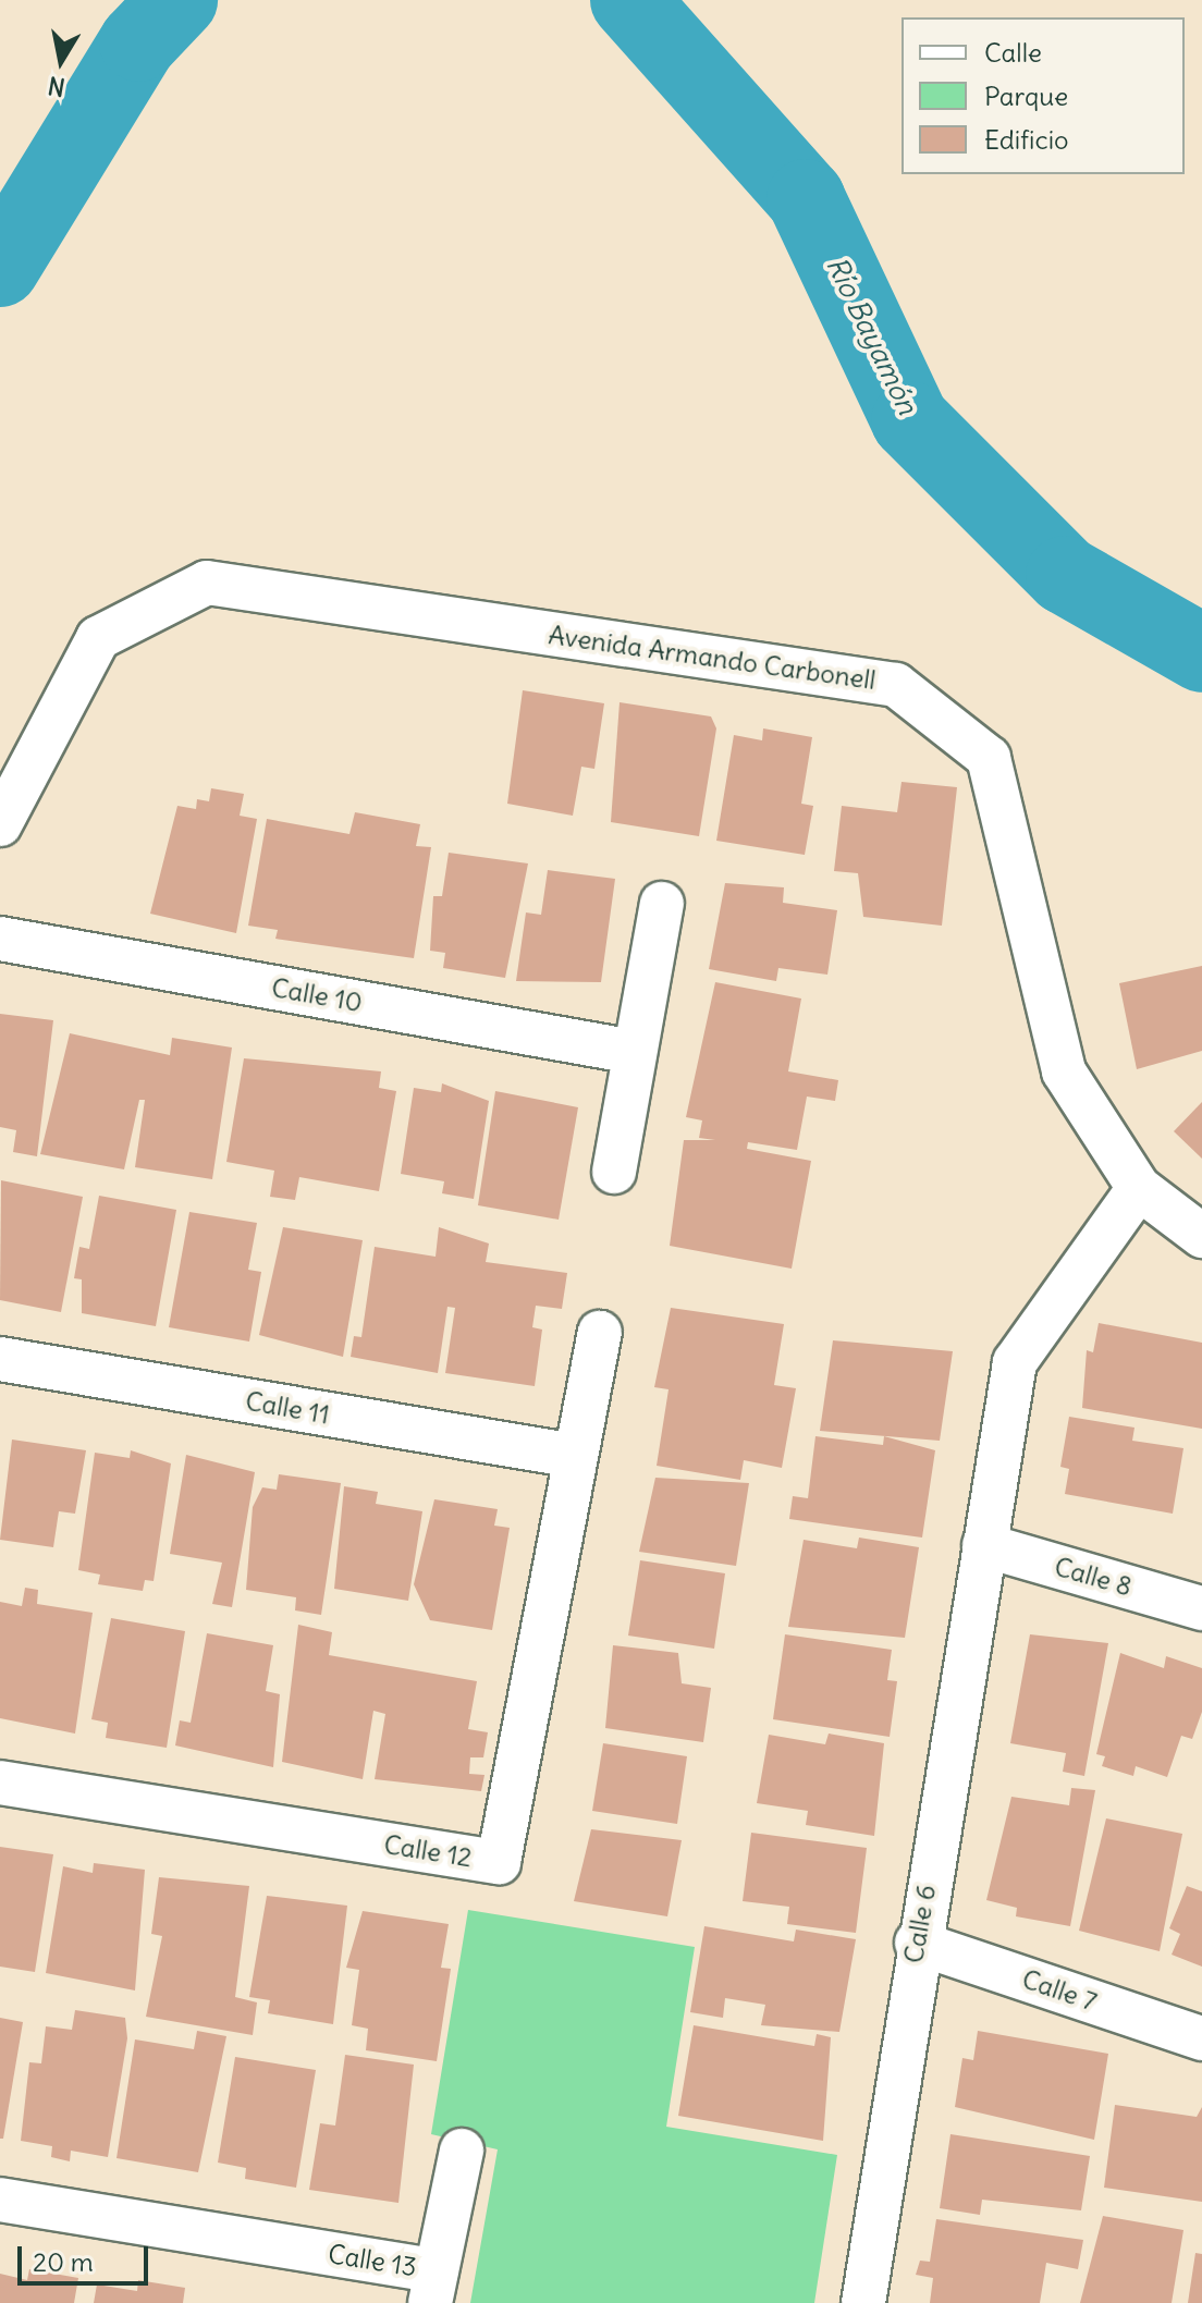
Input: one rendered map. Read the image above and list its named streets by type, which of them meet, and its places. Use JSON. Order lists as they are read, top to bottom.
{
  "streets": {
    "street": [
      "Avenida Armando Carbonell",
      "Calle 10",
      "Calle 11",
      "Calle 8",
      "Calle 12",
      "Calle 6",
      "Calle 7",
      "Calle 13"
    ]
  },
  "crossings": [
    ["Avenida Armando Carbonell", "Calle 6"],
    ["Calle 11", "Calle 12"],
    ["Calle 8", "Calle 6"],
    ["Calle 6", "Calle 7"]
  ],
  "water": ["Río Bayamón"],
  "legend": ["Calle", "Parque", "Edificio"],
  "scale_bar": "20 m",
  "north": "bottom"
}
